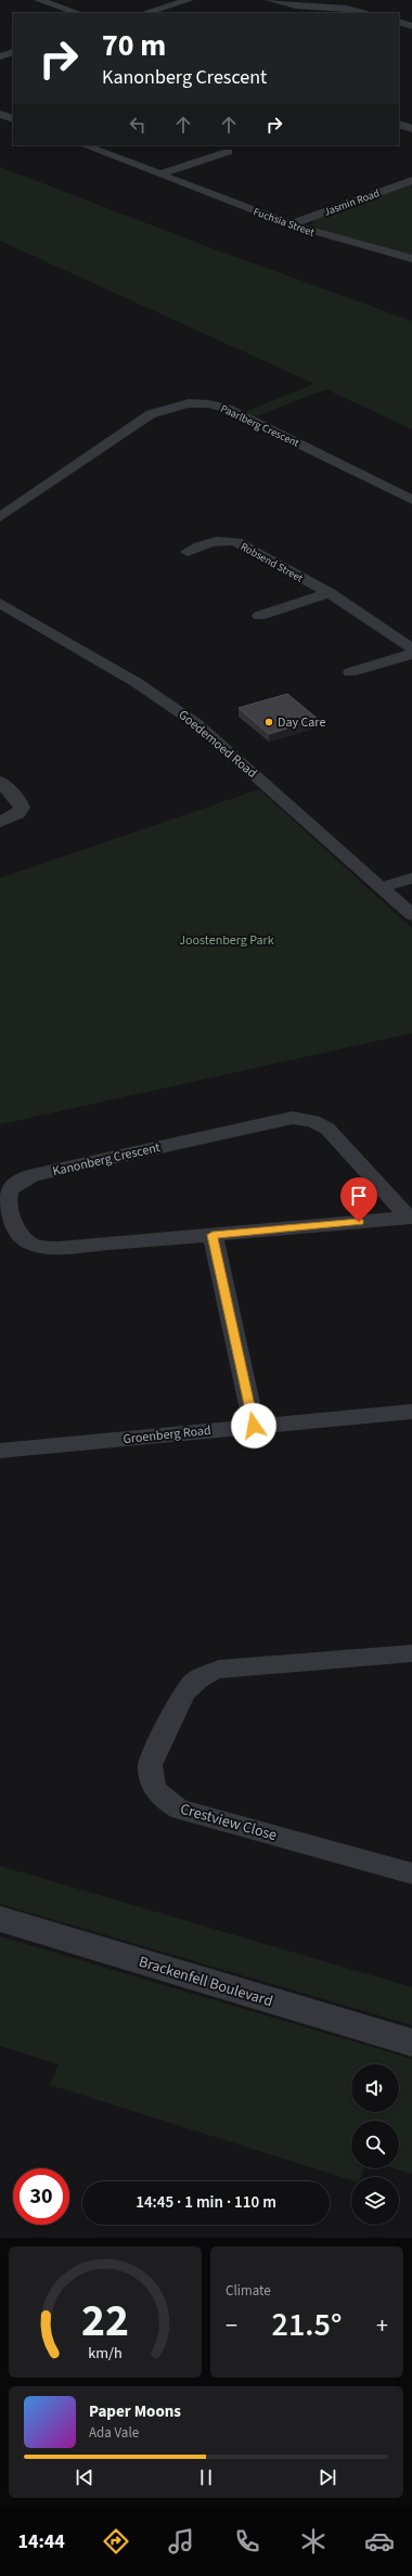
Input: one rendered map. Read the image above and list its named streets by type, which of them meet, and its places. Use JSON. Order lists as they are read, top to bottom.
{
  "streets": {
    "street": [
      "Jasmin Road",
      "Fuchsia Street",
      "Paarlberg Crescent",
      "Robsend Street",
      "Goedemoed Road",
      "Kanonberg Crescent",
      "Groenberg Road",
      "Crestview Close",
      "Brackenfell Boulevard"
    ]
  },
  "crossings": [
    ["Jasmin Road", "Fuchsia Street"]
  ],
  "parks": ["Joostenberg Park"],
  "places": ["Day Care"],
  "page": {
    "turn": ["70 m", "Kanonberg Crescent"],
    "limit": "30",
    "trip": "14:45 · 1 min · 110 m",
    "tile": "Climate",
    "heat": ["−", "21.5°", "+"],
    "song": ["Paper Moons", "Ada Vale"],
    "tabs": "14:44",
    "gauge": ["22", "km/h"]
  }
}
